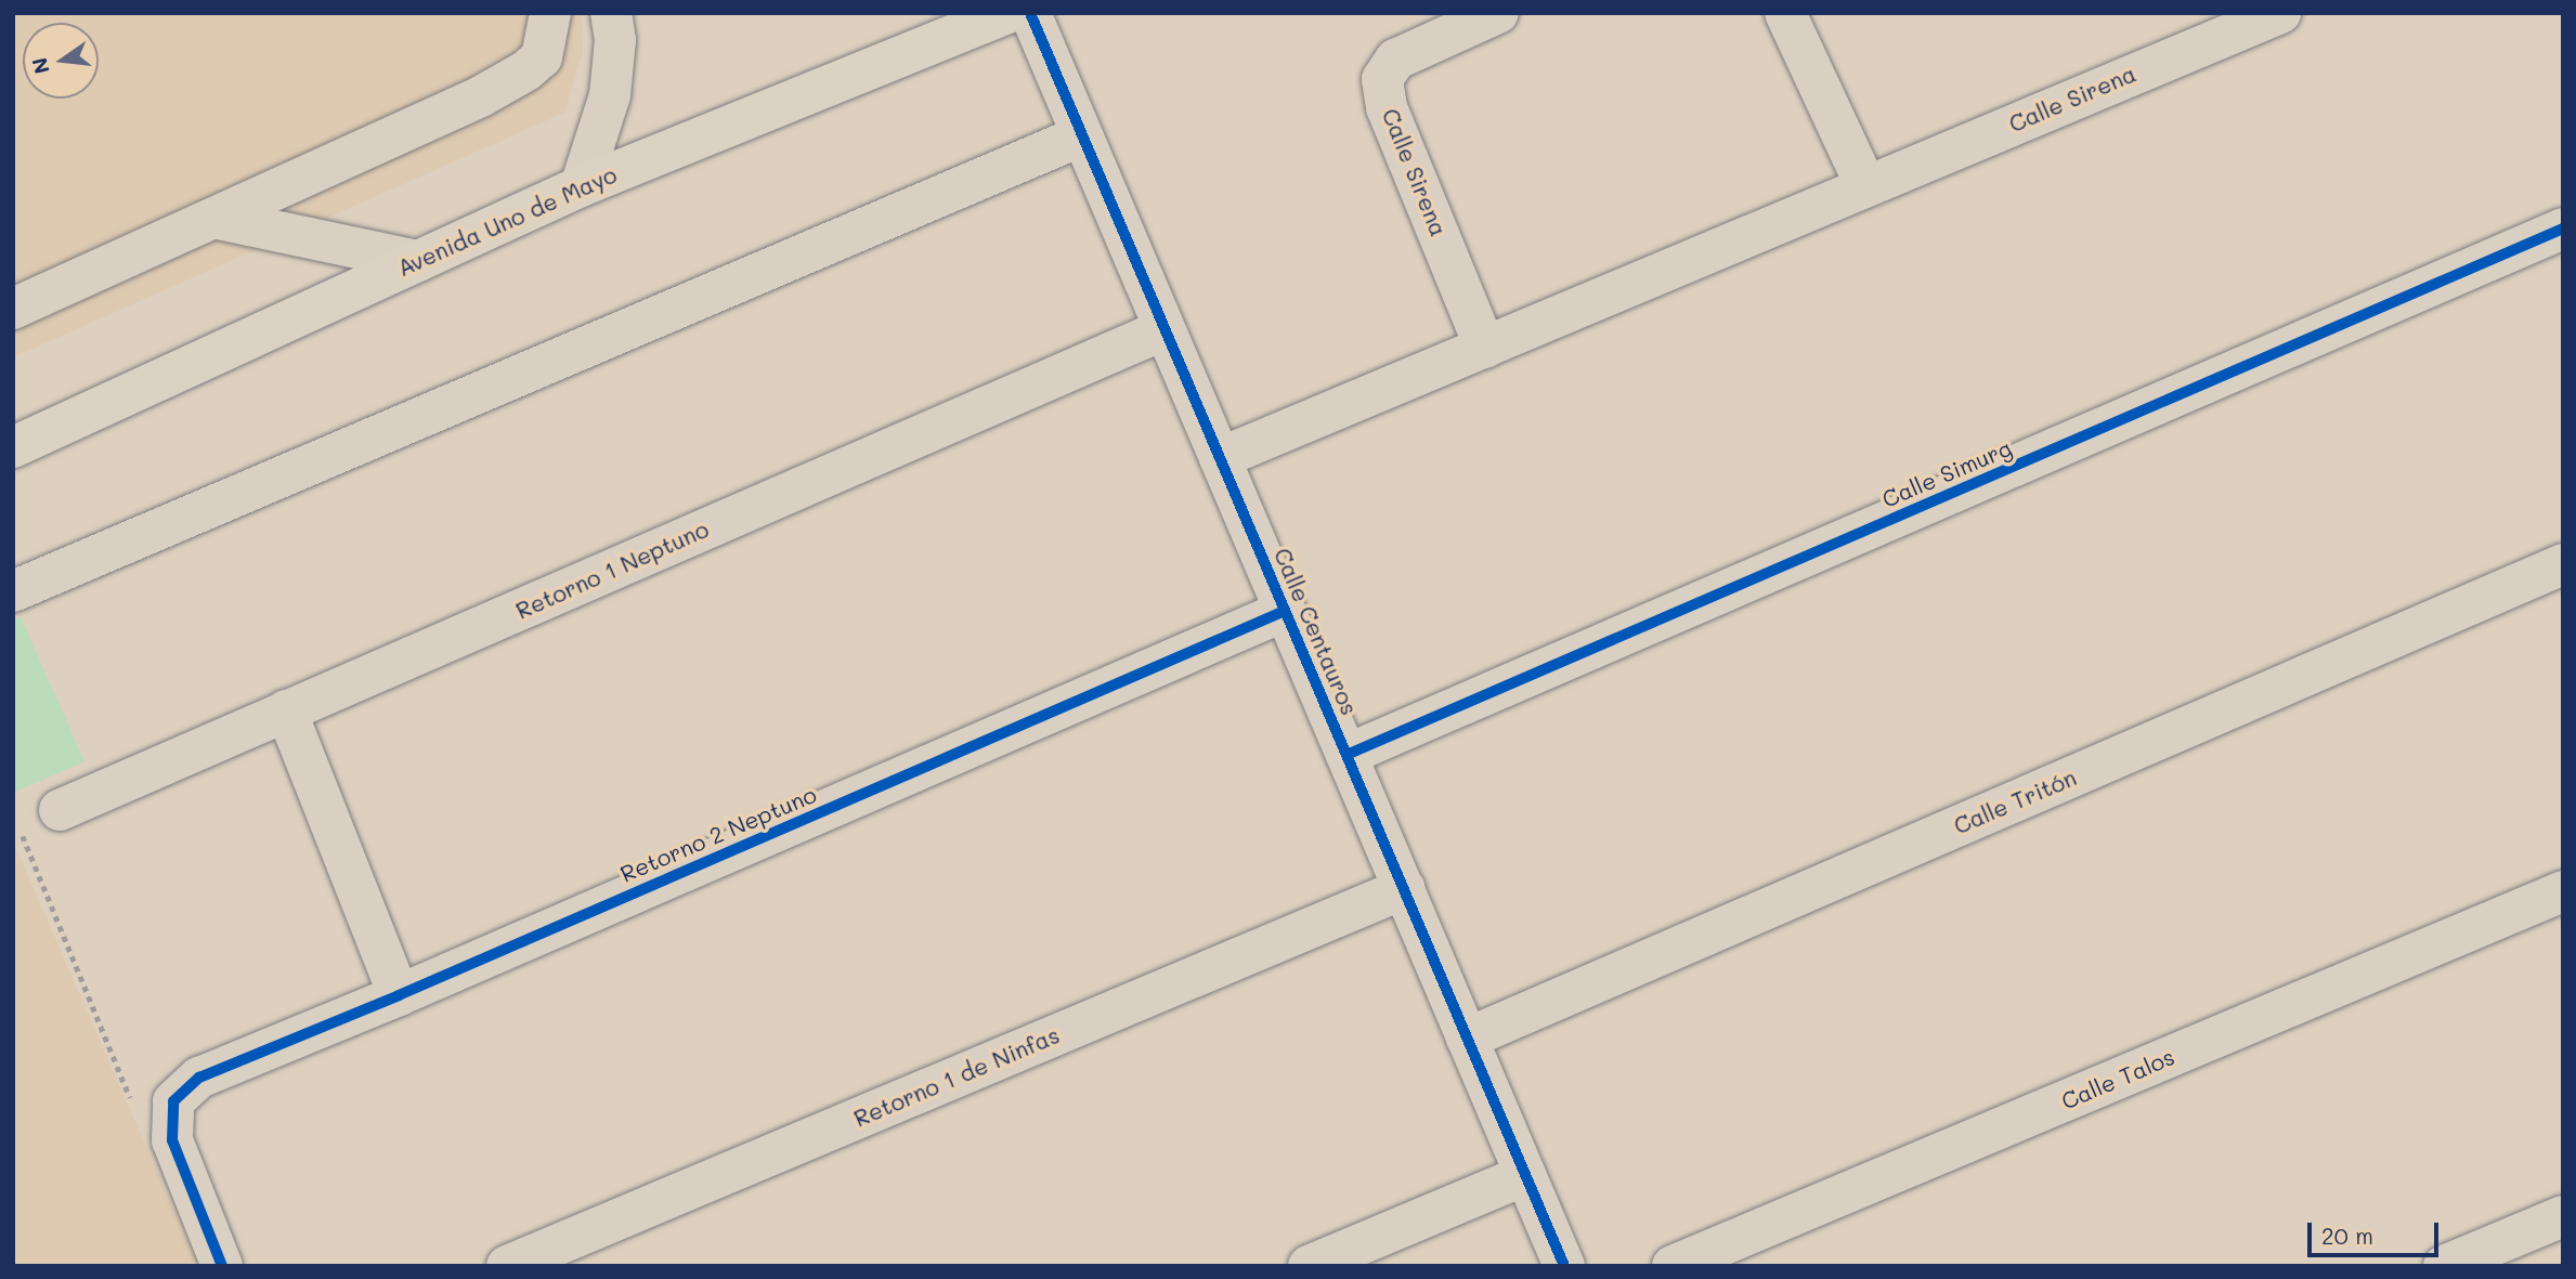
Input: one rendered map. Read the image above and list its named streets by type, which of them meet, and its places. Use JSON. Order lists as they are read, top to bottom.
{
  "streets": {
    "main road": ["Avenida Uno de Mayo"],
    "street": [
      "Calle Sirena",
      "Calle Simurg",
      "Retorno 1 Neptuno",
      "Calle Centauros",
      "Calle Tritón",
      "Retorno 2 Neptuno",
      "Retorno 1 de Ninfas",
      "Calle Talos"
    ]
  },
  "crossings": [
    ["Calle Sirena", "Calle Centauros"],
    ["Calle Simurg", "Calle Centauros"],
    ["Retorno 1 Neptuno", "Calle Centauros"],
    ["Calle Centauros", "Calle Tritón"],
    ["Calle Centauros", "Retorno 2 Neptuno"],
    ["Calle Centauros", "Retorno 1 de Ninfas"]
  ],
  "scale_bar": "20 m",
  "north": "left"
}
